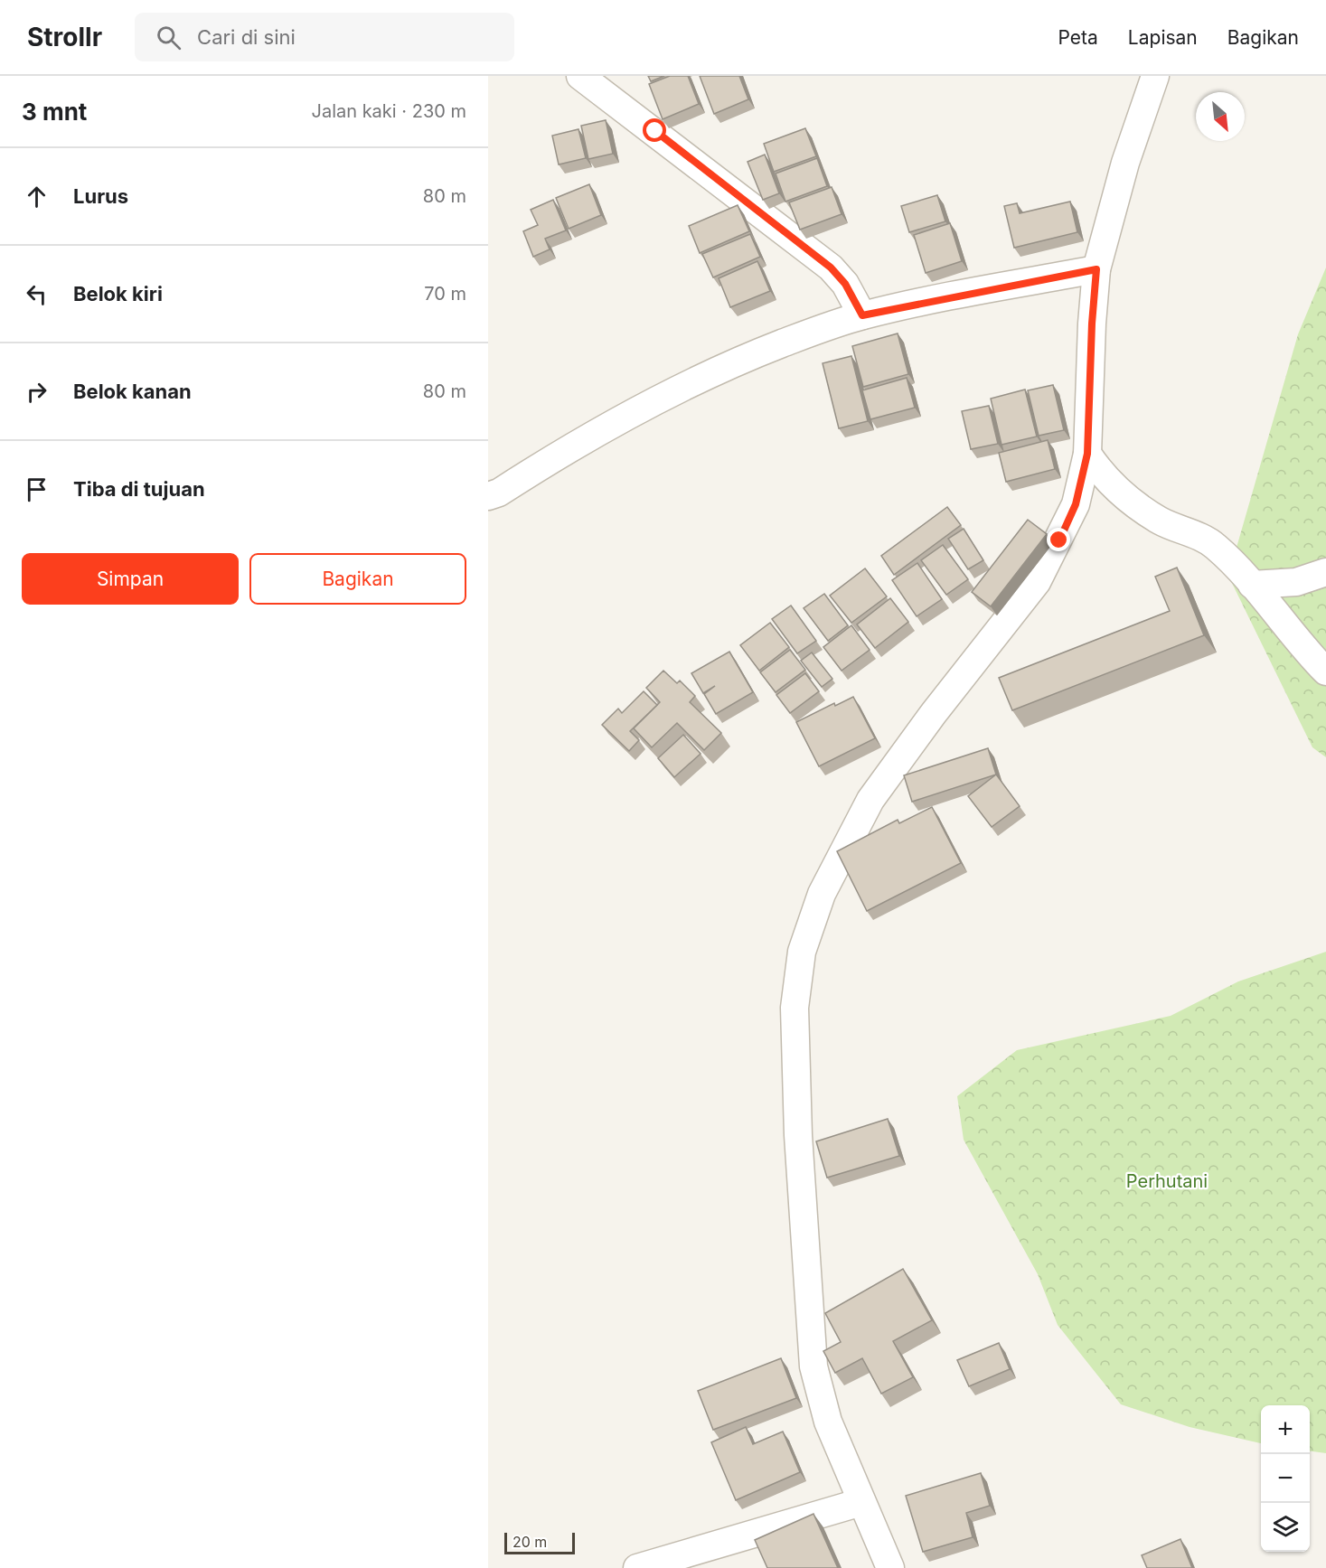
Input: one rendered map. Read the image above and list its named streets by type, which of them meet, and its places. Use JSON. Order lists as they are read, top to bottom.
{
  "parks": ["Perhutani"],
  "scale_bar": "20 m",
  "north": "bottom right",
  "page": {
    "header": "Strollr",
    "search": "Cari di sini",
    "nav": ["Peta", "Lapisan", "Bagikan"],
    "heading": ["3 mnt", "Jalan kaki · 230 m"],
    "list": [
      ["Lurus", "80 m"],
      ["Belok kiri", "70 m"],
      ["Belok kanan", "80 m"],
      "Tiba di tujuan"
    ],
    "buttons": ["Simpan", "Bagikan"],
    "map_buttons": ["+", "−"],
    "scale": "20 m"
  }
}
